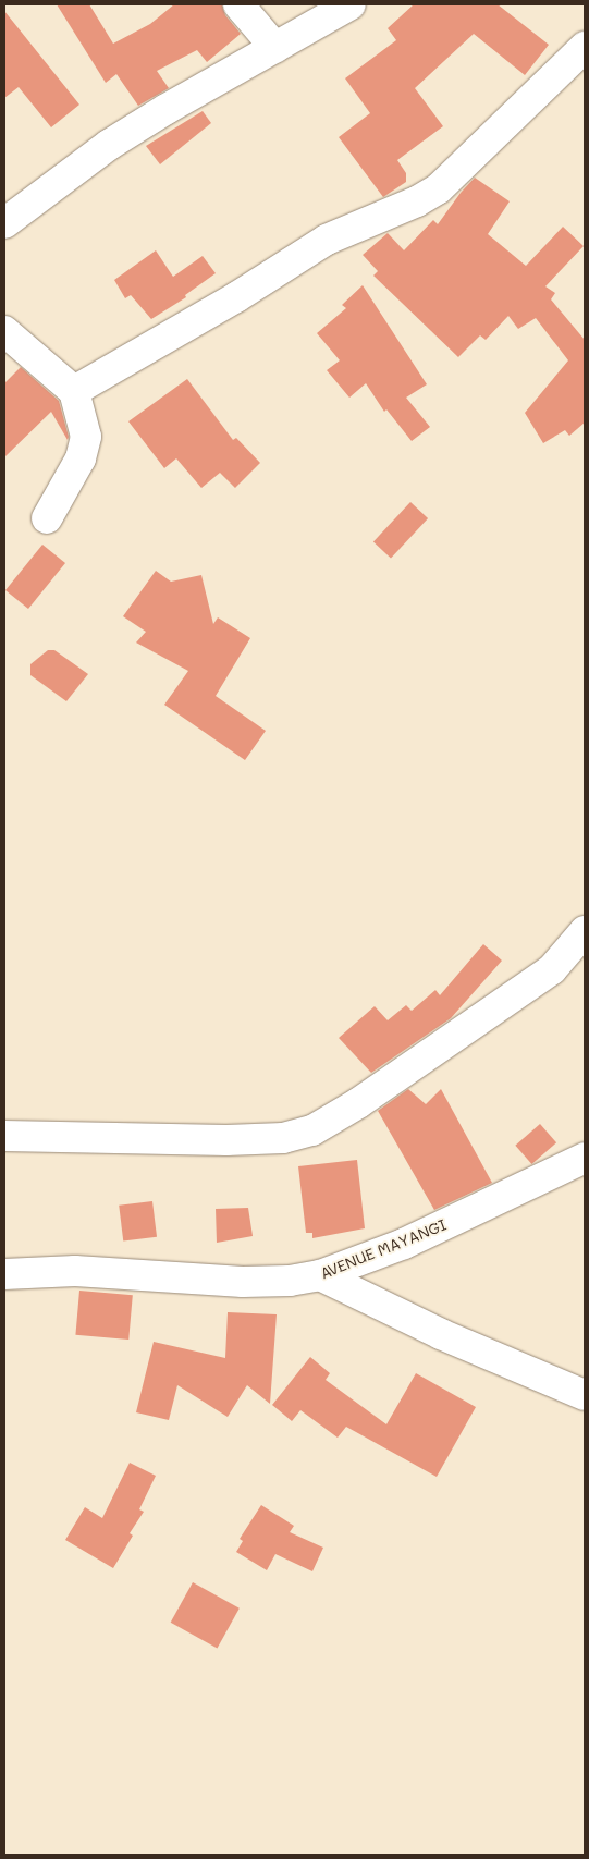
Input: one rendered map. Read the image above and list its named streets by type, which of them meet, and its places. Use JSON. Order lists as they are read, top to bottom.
{
  "streets": {
    "street": ["AVENUE MAYANGI"]
  }
}
